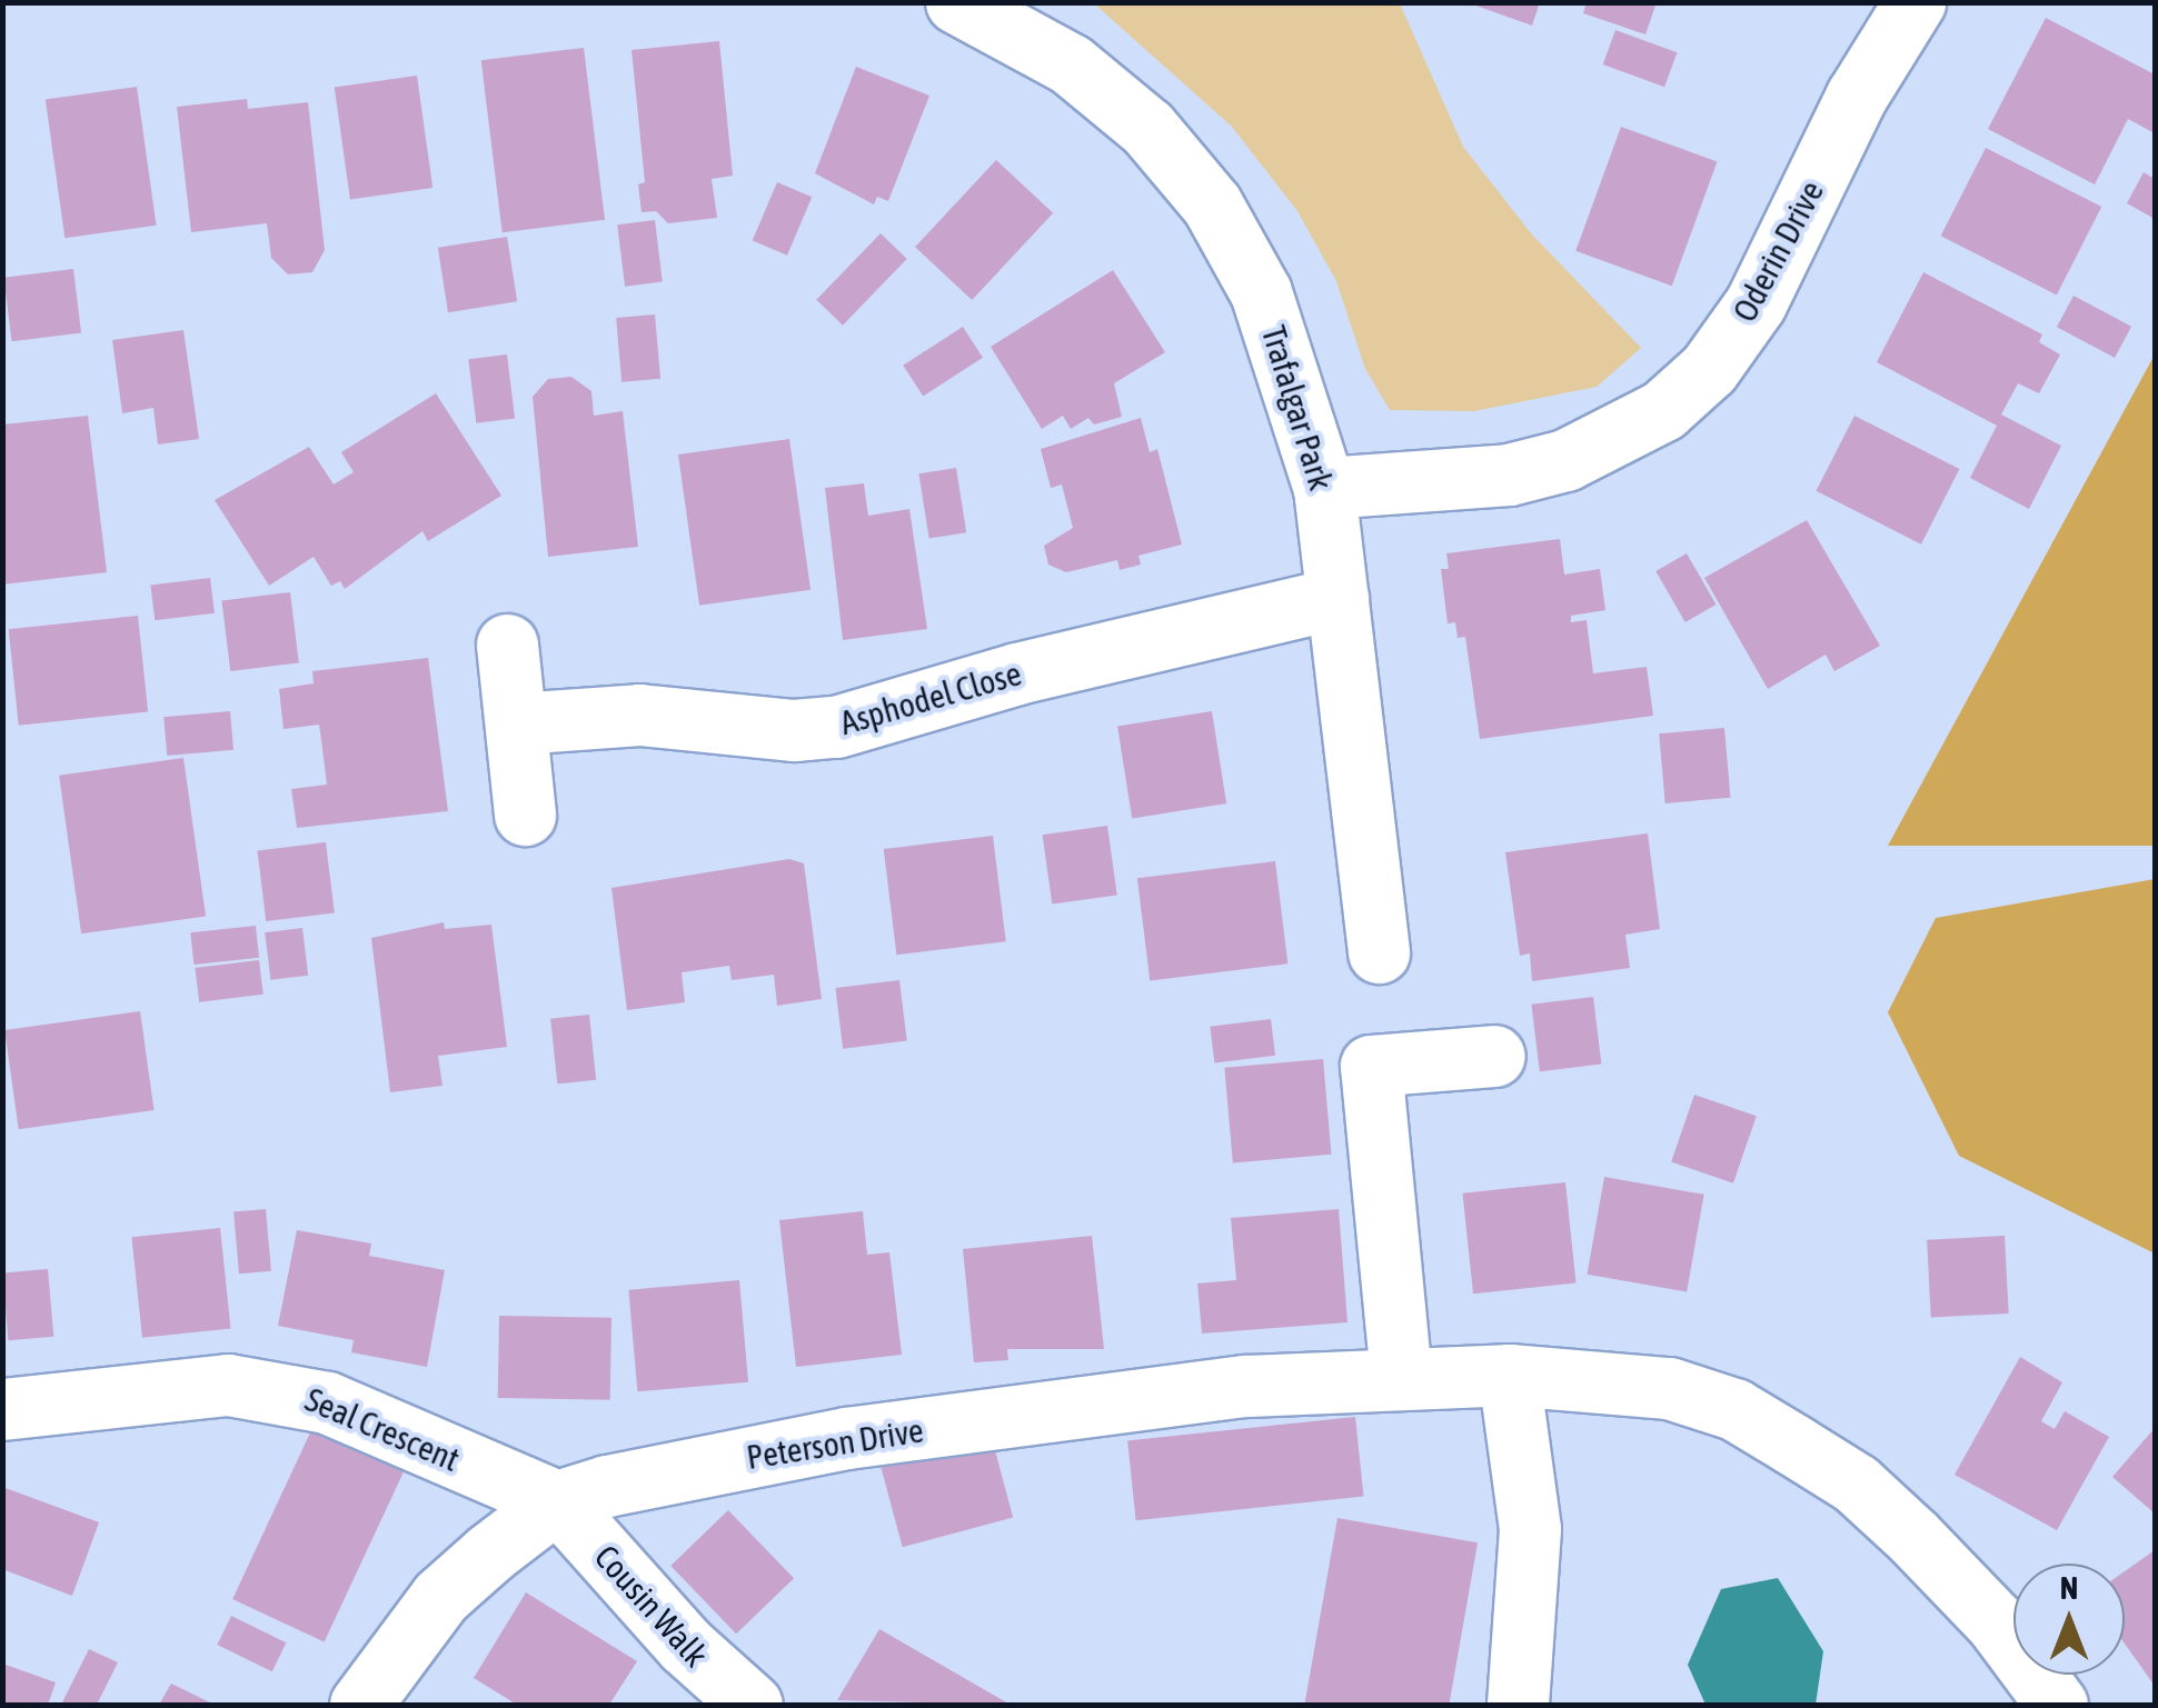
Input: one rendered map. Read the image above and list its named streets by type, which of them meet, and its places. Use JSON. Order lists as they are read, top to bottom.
{
  "streets": {
    "street": [
      "Oderin Drive",
      "Trafalgar Park",
      "Asphodel Close",
      "Seal Crescent",
      "Peterson Drive",
      "Cousin Walk"
    ]
  },
  "crossings": [
    ["Oderin Drive", "Trafalgar Park"],
    ["Trafalgar Park", "Asphodel Close"],
    ["Seal Crescent", "Peterson Drive"],
    ["Seal Crescent", "Cousin Walk"],
    ["Peterson Drive", "Cousin Walk"]
  ],
  "north": "top"
}
